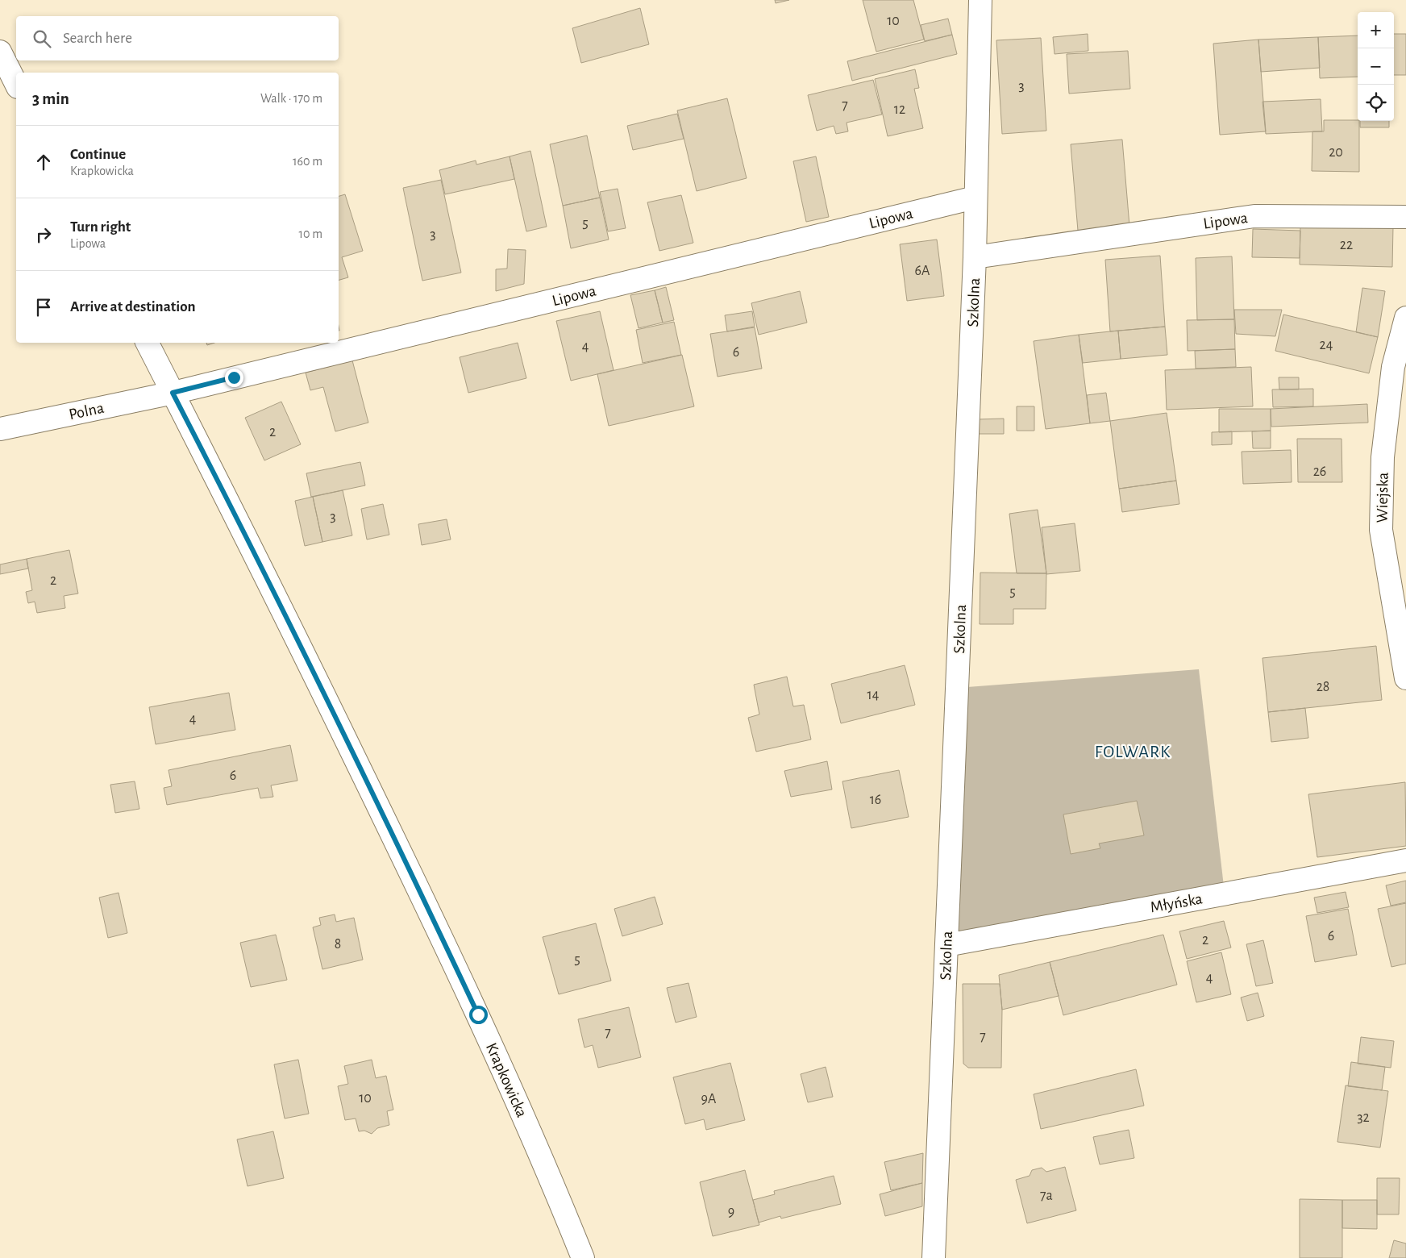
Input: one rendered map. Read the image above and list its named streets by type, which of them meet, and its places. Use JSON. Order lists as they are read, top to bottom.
{
  "streets": {
    "street": [
      "Lipowa",
      "Szkolna",
      "Polna",
      "Wiejska",
      "Młyńska",
      "Krapkowicka"
    ]
  },
  "crossings": [
    ["Lipowa", "Szkolna"],
    ["Lipowa", "Polna"],
    ["Lipowa", "Krapkowicka"],
    ["Szkolna", "Młyńska"],
    ["Polna", "Krapkowicka"]
  ],
  "districts": ["FOLWARK"],
  "house_numbers": [
    "10",
    "3",
    "7",
    "12",
    "20",
    "5",
    "3",
    "22",
    "6A",
    "24",
    "4",
    "6",
    "2",
    "26",
    "3",
    "2",
    "5",
    "28",
    "14",
    "4",
    "6",
    "16",
    "6",
    "2",
    "8",
    "5",
    "4",
    "7",
    "7",
    "10",
    "9A",
    "32",
    "7a",
    "9"
  ],
  "page": {
    "map_buttons": ["+", "−"],
    "search": "Search here",
    "heading": ["3 min", "Walk · 170 m"],
    "list": [
      ["Continue", "Krapkowicka", "160 m"],
      ["Turn right", "Lipowa", "10 m"],
      "Arrive at destination"
    ]
  }
}
